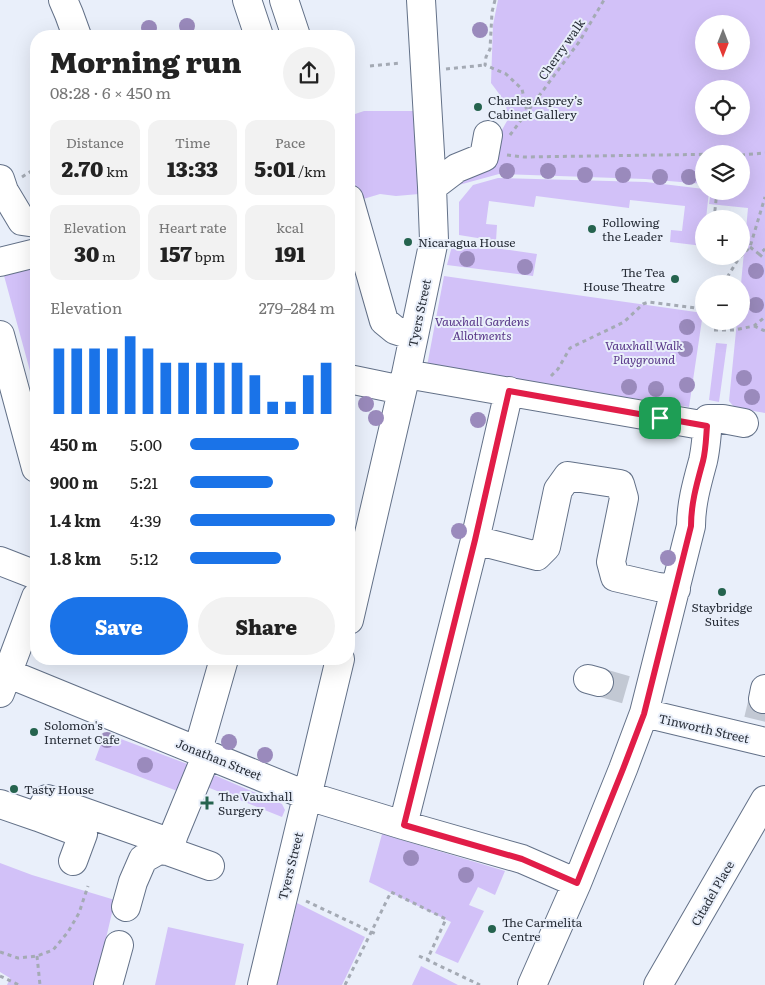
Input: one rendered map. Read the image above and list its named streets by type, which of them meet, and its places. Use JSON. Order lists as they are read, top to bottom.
{
  "streets": {
    "street": [
      "Tyers Street",
      "Tinworth Street",
      "Jonathan Street",
      "Citadel Place"
    ],
    "path": ["Cherry walk"]
  },
  "crossings": [
    ["Tyers Street", "Jonathan Street"]
  ],
  "parks": ["Vauxhall Gardens Allotments", "Vauxhall Walk Playground"],
  "places": {
    "other": [
      "Charles Asprey’s Cabinet Gallery",
      "Following the Leader",
      "Nicaragua House",
      "The Tea House Theatre",
      "Staybridge Suites",
      "Solomon's Internet Cafe",
      "Tasty House",
      "The Carmelita Centre"
    ],
    "health": ["The Vauxhall Surgery"]
  },
  "north": "bottom",
  "page": {
    "map_buttons": ["+", "−"],
    "heading": ["Morning run", "08:28 · 6 × 450 m"],
    "stats": [
      ["Distance", "2.70 km"],
      ["Time", "13:33"],
      ["Pace", "5:01 /km"],
      ["Elevation", "30 m"],
      ["Heart rate", "157 bpm"],
      ["kcal", "191"]
    ],
    "chart": ["Elevation", "279–284 m"],
    "list": [
      {
        "name": "450 m",
        "note": "5:00"
      },
      {
        "name": "900 m",
        "note": "5:21"
      },
      {
        "name": "1.4 km",
        "note": "4:39"
      },
      {
        "name": "1.8 km",
        "note": "5:12"
      }
    ],
    "buttons": ["Save", "Share"]
  }
}
